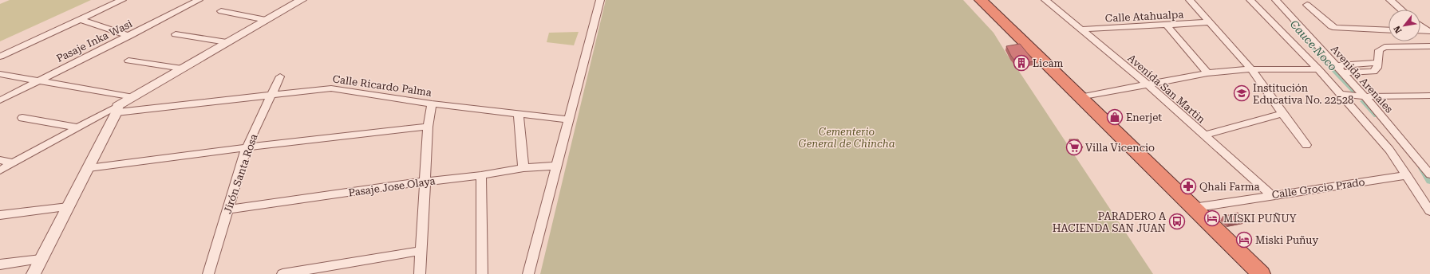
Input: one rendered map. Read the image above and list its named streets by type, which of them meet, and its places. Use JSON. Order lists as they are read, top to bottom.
{
  "streets": {
    "street": [
      "Calle Atahualpa",
      "Pasaje Inka Wasi",
      "Avenida Arenales",
      "Calle Ricardo Palma",
      "Avenida San Martin",
      "Jirón Santa Rosa",
      "Pasaje Jose Olaya",
      "Calle Grocio Prado"
    ]
  },
  "crossings": [
    ["Calle Atahualpa", "Avenida San Martin"],
    ["Calle Ricardo Palma", "Jirón Santa Rosa"],
    ["Avenida San Martin", "Calle Grocio Prado"],
    ["Jirón Santa Rosa", "Pasaje Jose Olaya"]
  ],
  "water": ["Cauce Noco"],
  "parks": ["Cementerio General de Chincha"],
  "places": {
    "building": ["Licam"],
    "school or university": ["Institución Educativa No. 22528"],
    "shop": ["Enerjet"],
    "supermarket": ["Villa Vicencio"],
    "pharmacy": ["Qhali Farma"],
    "hotel": ["MISKI PUÑUY", "Miski Puñuy"],
    "bus stop": ["PARADERO A HACIENDA SAN JUAN"]
  },
  "north": "bottom left"
}
